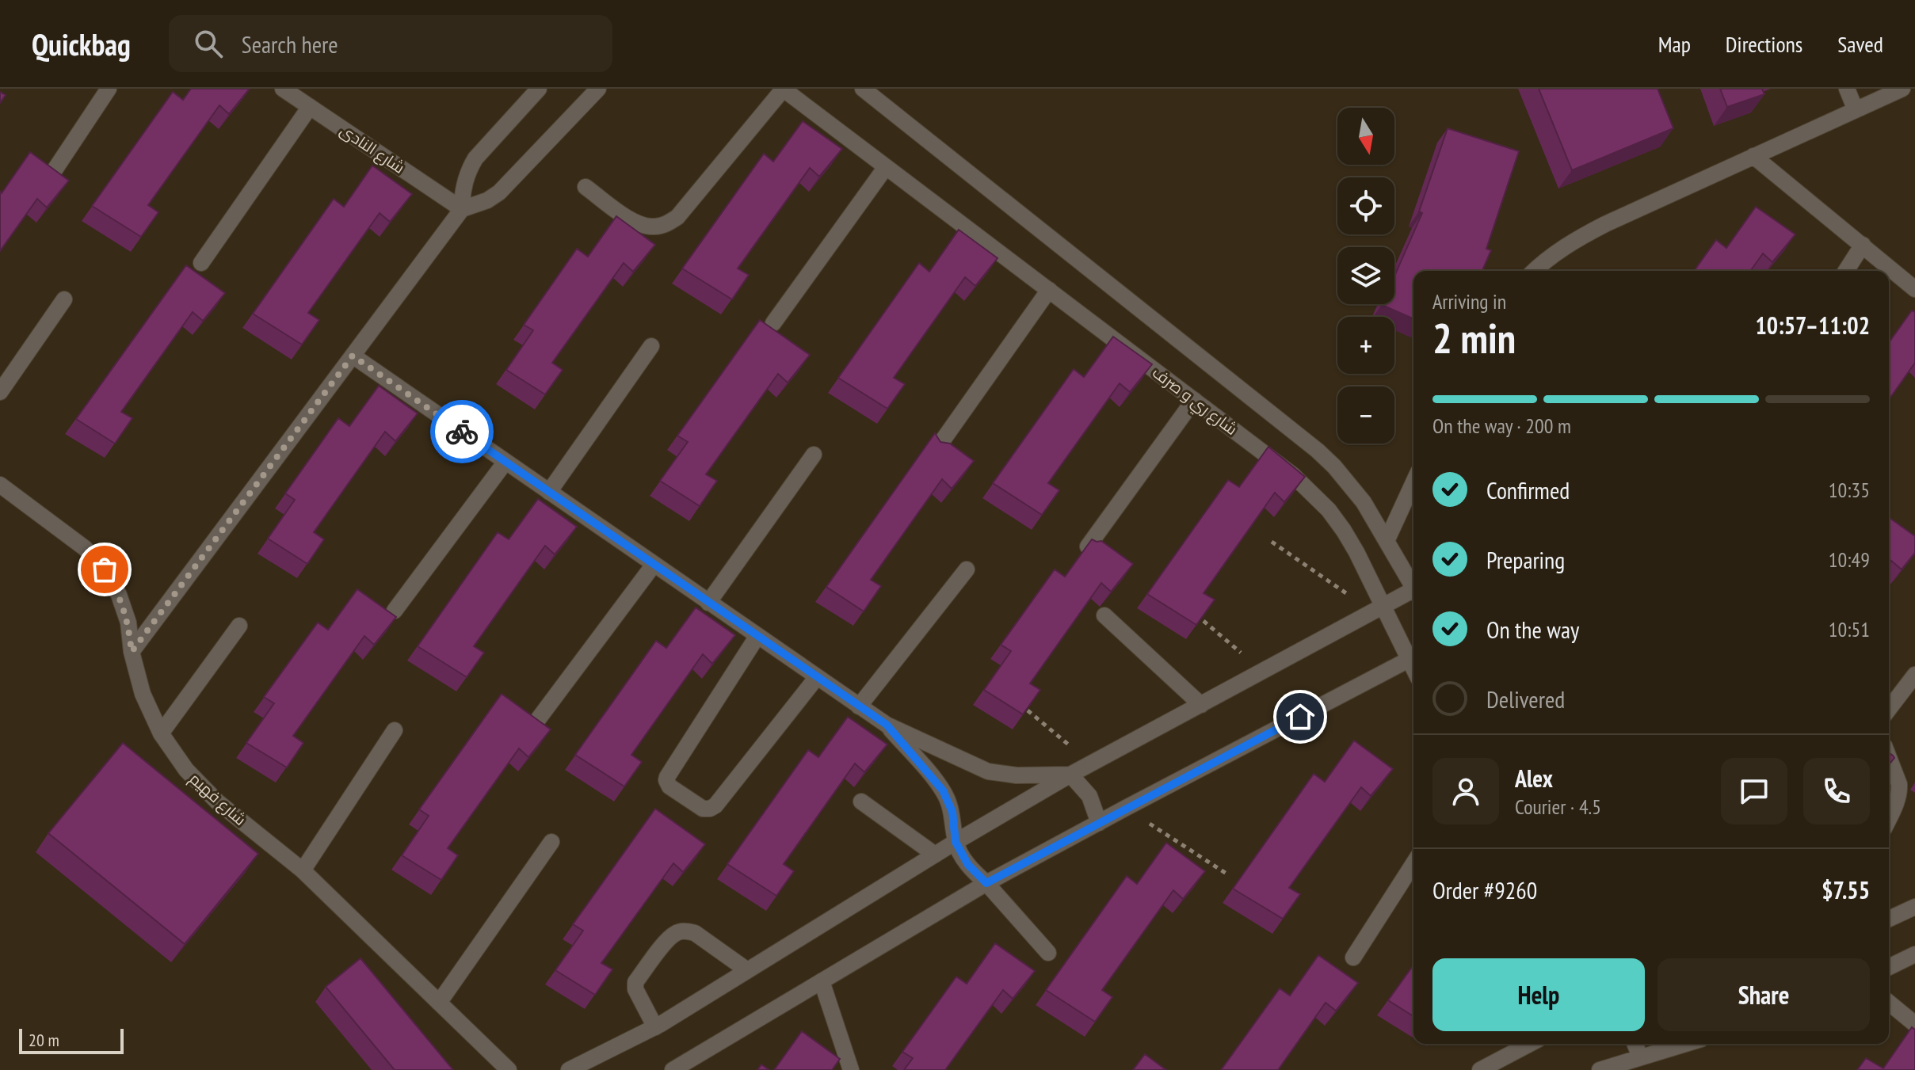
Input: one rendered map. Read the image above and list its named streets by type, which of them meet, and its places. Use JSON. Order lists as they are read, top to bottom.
{
  "streets": {
    "street": ["شارع النادى", "شارع ري و صرف", "شارع فهيم"]
  },
  "scale_bar": "20 m",
  "north": "bottom",
  "page": {
    "header": "Quickbag",
    "search": "Search here",
    "nav": ["Map", "Directions", "Saved"],
    "map_buttons": ["+", "−"],
    "heading": ["2 min", "Arriving in", "10:57–11:02"],
    "panel": [
      "Alex",
      "Courier · 4.5",
      "Order #9260",
      "$7.55"
    ],
    "bar": "On the way · 200 m",
    "list": [
      ["Confirmed", "10:35"],
      ["Preparing", "10:49"],
      ["On the way", "10:51"],
      "Delivered"
    ],
    "buttons": ["Help", "Share"],
    "scale": "20 m"
  }
}
